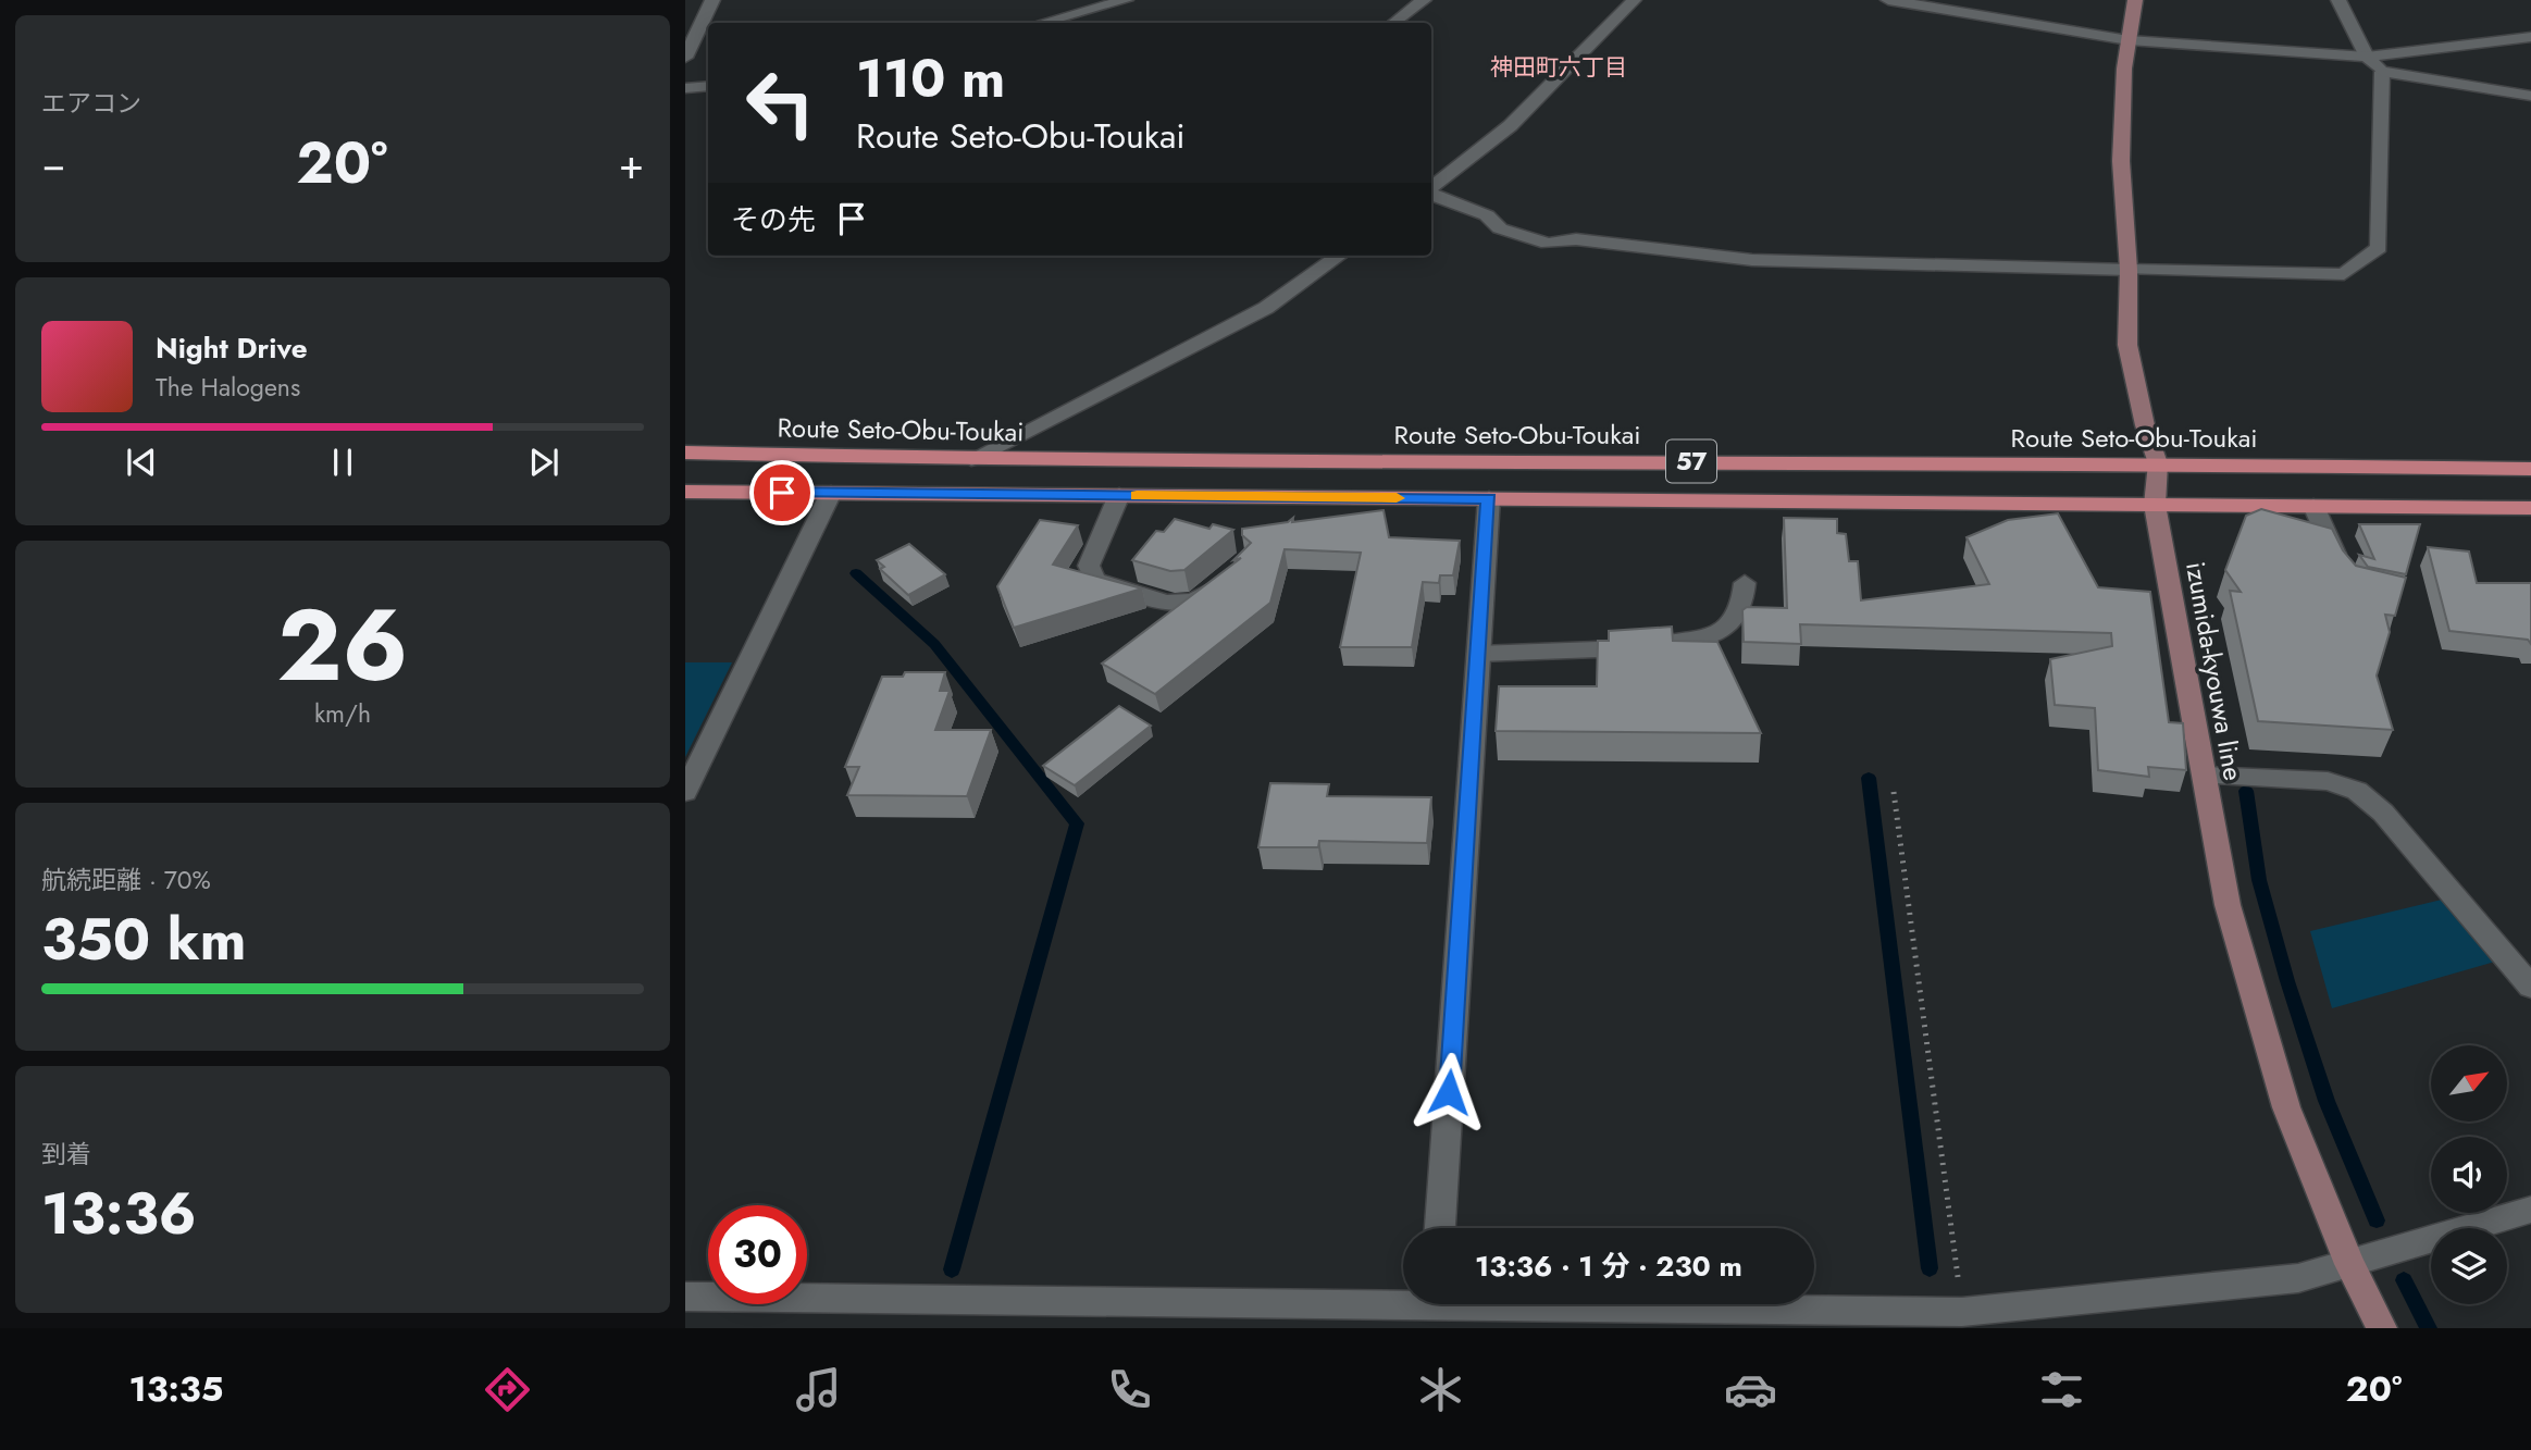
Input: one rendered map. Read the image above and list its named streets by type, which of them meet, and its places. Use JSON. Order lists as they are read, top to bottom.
{
  "streets": {
    "main road": ["Route Seto-Obu-Toukai", "57", "izumida-kyouwa line"]
  },
  "crossings": [
    ["Route Seto-Obu-Toukai", "izumida-kyouwa line"],
    ["57", "izumida-kyouwa line"]
  ],
  "districts": ["神田町六丁目"],
  "north": "top right",
  "page": {
    "tile": [
      "エアコン",
      ["26", "km/h"],
      ["航続距離 · 70%", "350 km"],
      ["到着", "13:36"]
    ],
    "turn": ["110 m", "Route Seto-Obu-Toukai"],
    "heat": ["−", "20°", "+"],
    "then": "その先",
    "song": ["Night Drive", "The Halogens"],
    "limit": "30",
    "trip": "13:36 · 1 分 · 230 m",
    "tabs": ["13:35", "20°"]
  }
}
